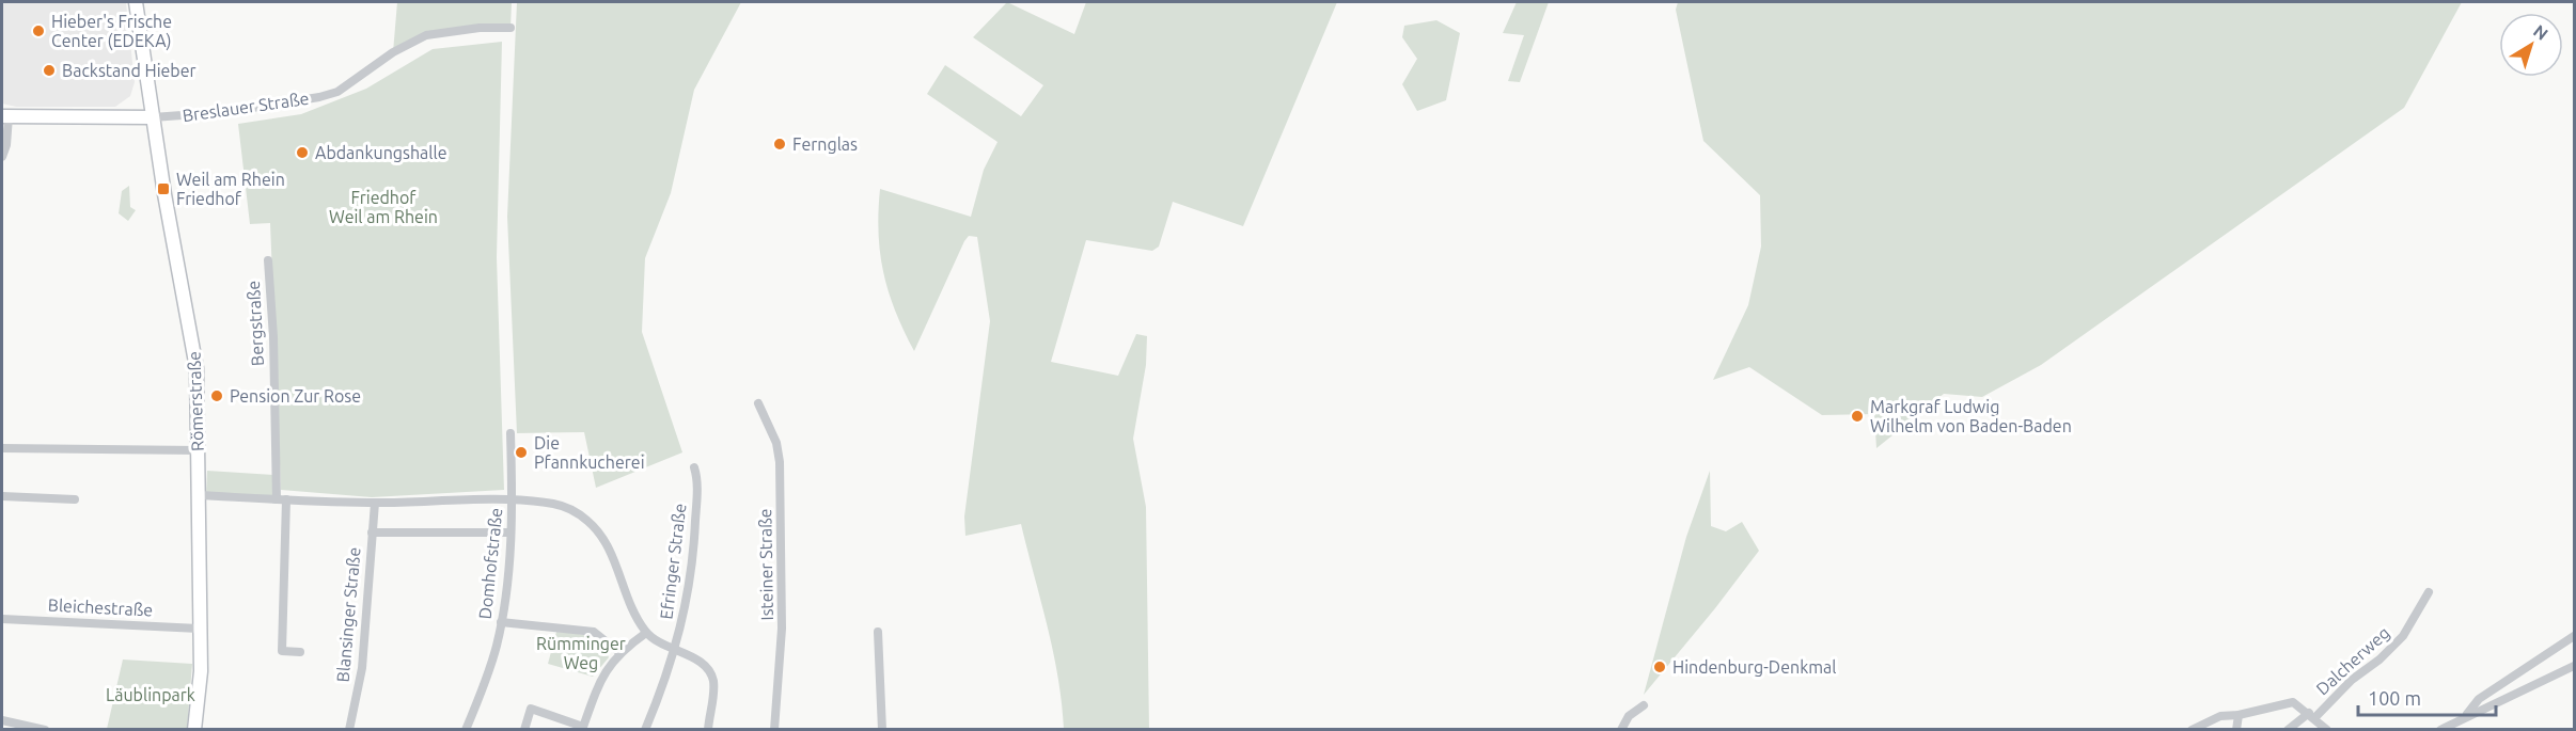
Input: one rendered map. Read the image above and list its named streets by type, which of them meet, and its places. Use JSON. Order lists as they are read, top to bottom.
{
  "streets": {
    "street": [
      "Breslauer Straße",
      "Bergstraße",
      "Römerstraße",
      "Efringer Straße",
      "Domhofstraße",
      "Isteiner Straße",
      "Bleichestraße",
      "Blansinger Straße",
      "Dalcherweg"
    ]
  },
  "crossings": [
    ["Breslauer Straße", "Römerstraße"],
    ["Römerstraße", "Bleichestraße"]
  ],
  "parks": ["Friedhof Weil am Rhein", "Rümminger Weg", "Läublinpark"],
  "places": {
    "other": [
      "Hieber's Frische Center (EDEKA)",
      "Backstand Hieber",
      "Fernglas",
      "Abdankungshalle",
      "Pension Zur Rose",
      "Markgraf Ludwig Wilhelm von Baden-Baden",
      "Die Pfannkucherei",
      "Hindenburg-Denkmal"
    ],
    "transit": ["Weil am Rhein Friedhof"]
  },
  "scale_bar": "100 m",
  "north": "top right"
}
